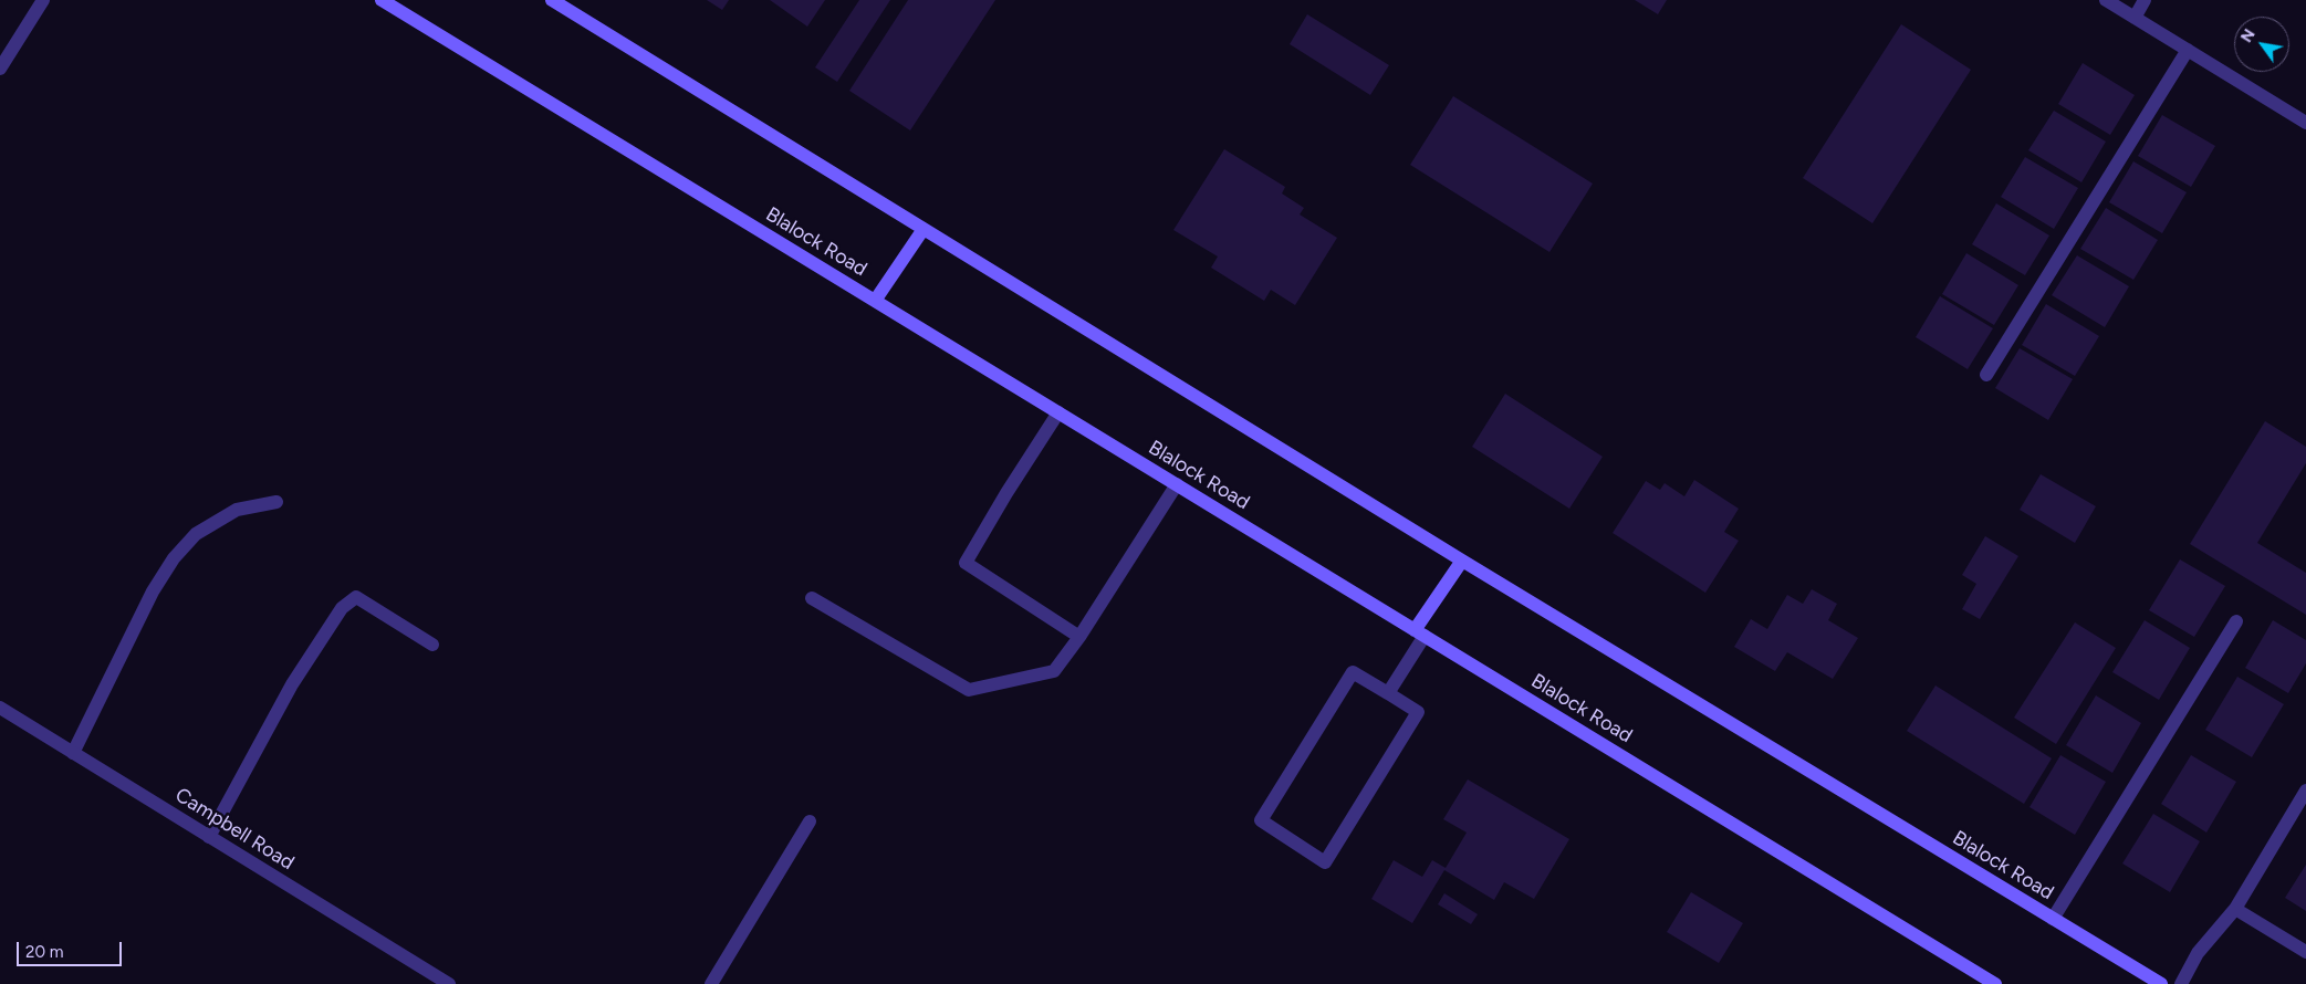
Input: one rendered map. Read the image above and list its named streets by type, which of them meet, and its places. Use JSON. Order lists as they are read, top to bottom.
{
  "streets": {
    "main road": ["Blalock Road"],
    "street": ["Campbell Road"]
  },
  "scale_bar": "20 m",
  "north": "top left"
}
